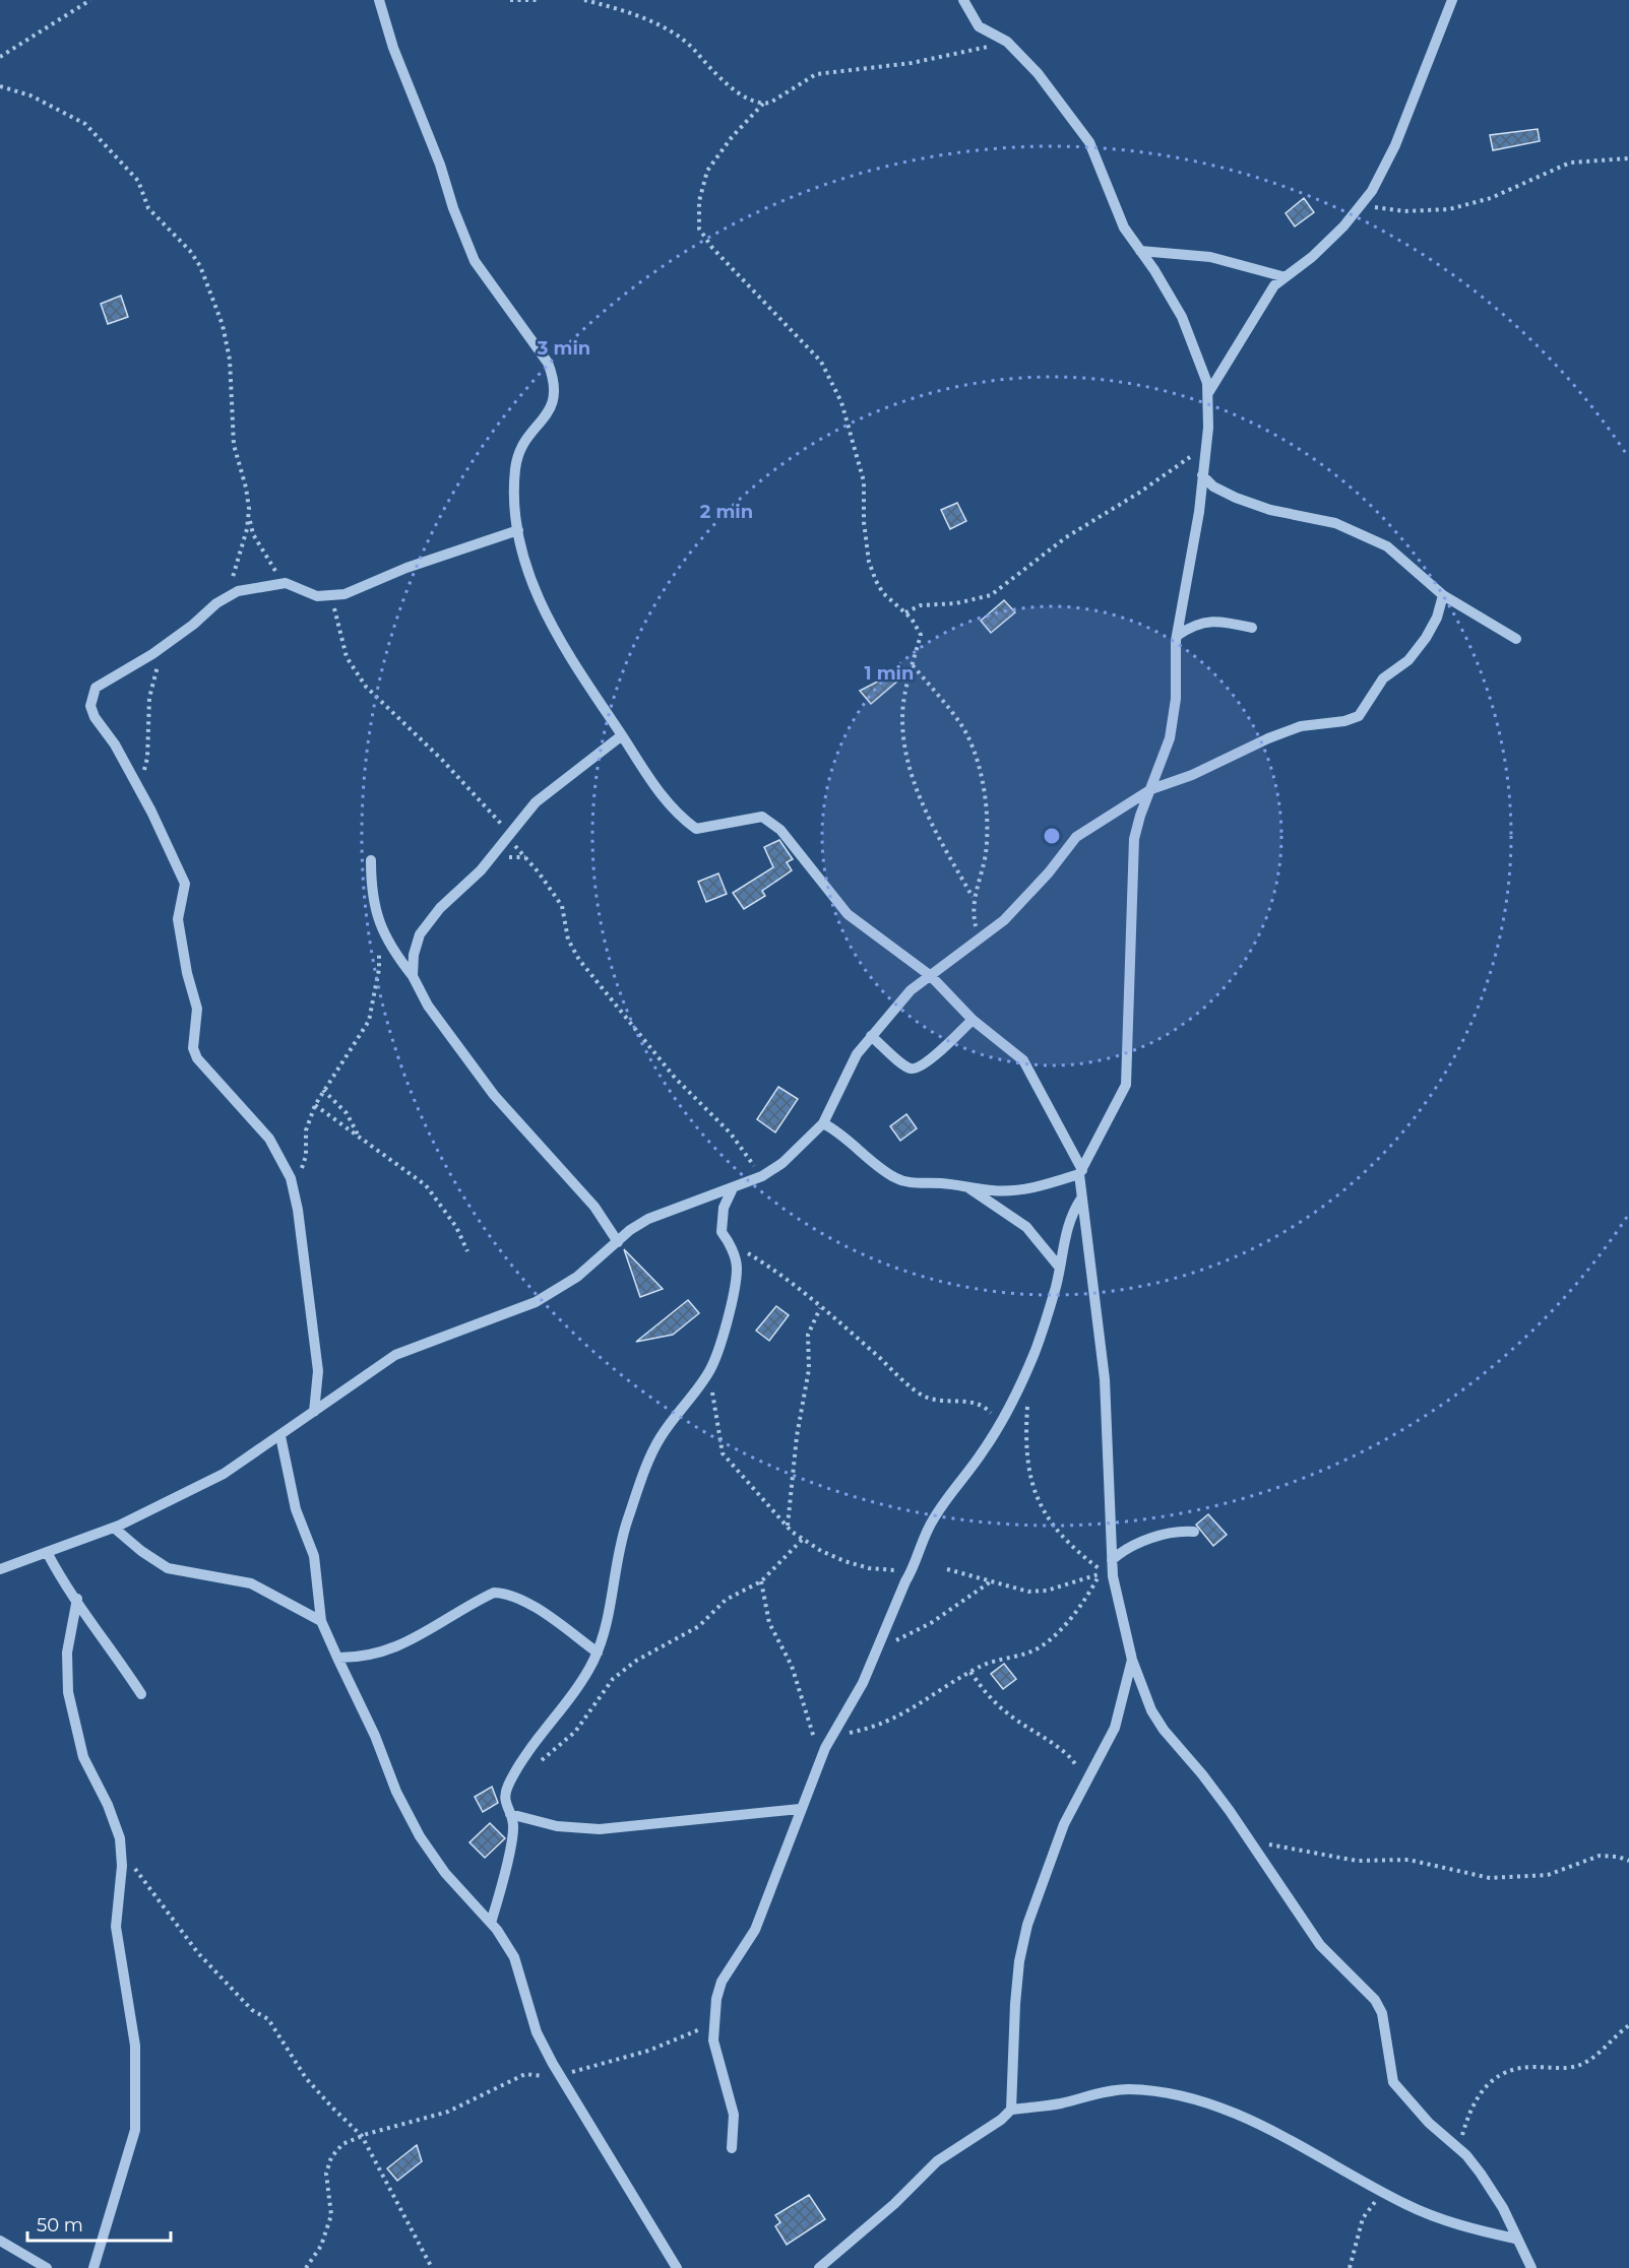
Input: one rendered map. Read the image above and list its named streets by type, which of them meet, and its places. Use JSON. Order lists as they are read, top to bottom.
{
  "scale_bar": "50 m",
  "rings": ["3 min", "2 min", "1 min"]
}
